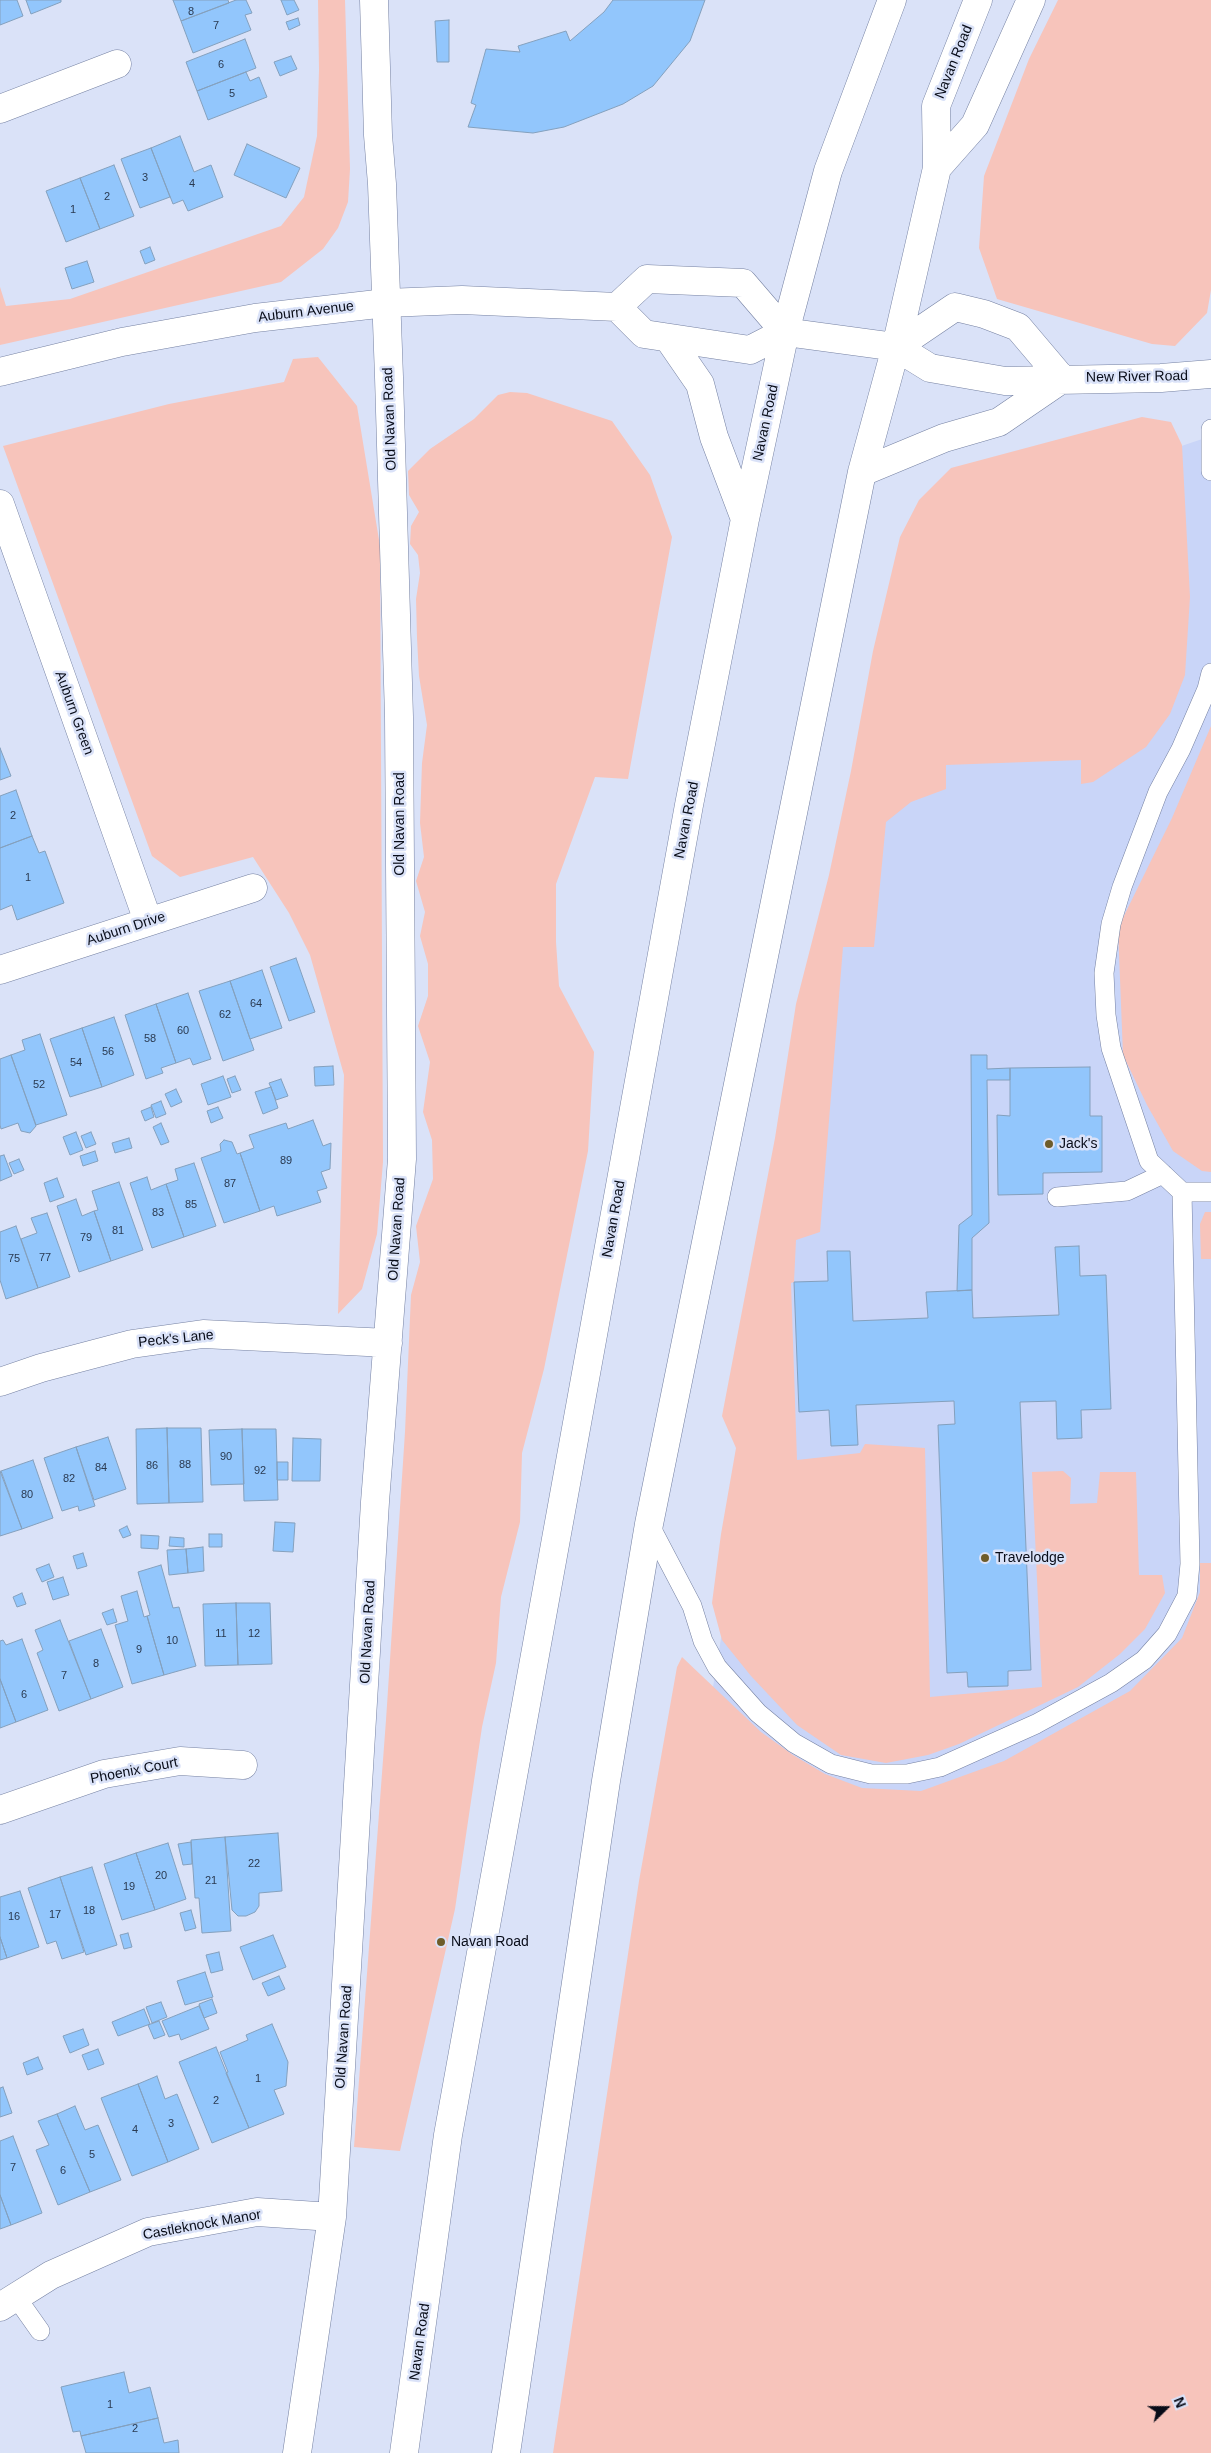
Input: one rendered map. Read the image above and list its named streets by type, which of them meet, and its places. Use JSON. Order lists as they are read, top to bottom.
{
  "streets": {
    "main road": [
      "Navan Road",
      "Auburn Avenue",
      "New River Road",
      "Old Navan Road",
      "Auburn Green",
      "Auburn Drive",
      "Peck's Lane",
      "Phoenix Court",
      "Castleknock Manor"
    ]
  },
  "crossings": [
    ["Navan Road", "New River Road"],
    ["Auburn Avenue", "Old Navan Road"],
    ["Old Navan Road", "Peck's Lane"],
    ["Old Navan Road", "Castleknock Manor"],
    ["Auburn Green", "Auburn Drive"]
  ],
  "places": ["Jack's", "Travelodge", "Navan Road"],
  "house_numbers": [
    "8",
    "7",
    "6",
    "5",
    "3",
    "4",
    "2",
    "1",
    "2",
    "1",
    "64",
    "62",
    "60",
    "58",
    "56",
    "54",
    "52",
    "89",
    "87",
    "85",
    "83",
    "81",
    "79",
    "77",
    "75",
    "90",
    "88",
    "86",
    "84",
    "92",
    "82",
    "80",
    "11",
    "12",
    "10",
    "9",
    "8",
    "7",
    "6",
    "22",
    "20",
    "21",
    "19",
    "18",
    "17",
    "16",
    "1",
    "2",
    "3",
    "4",
    "5",
    "7",
    "6",
    "1",
    "2"
  ],
  "north": "right"
}
